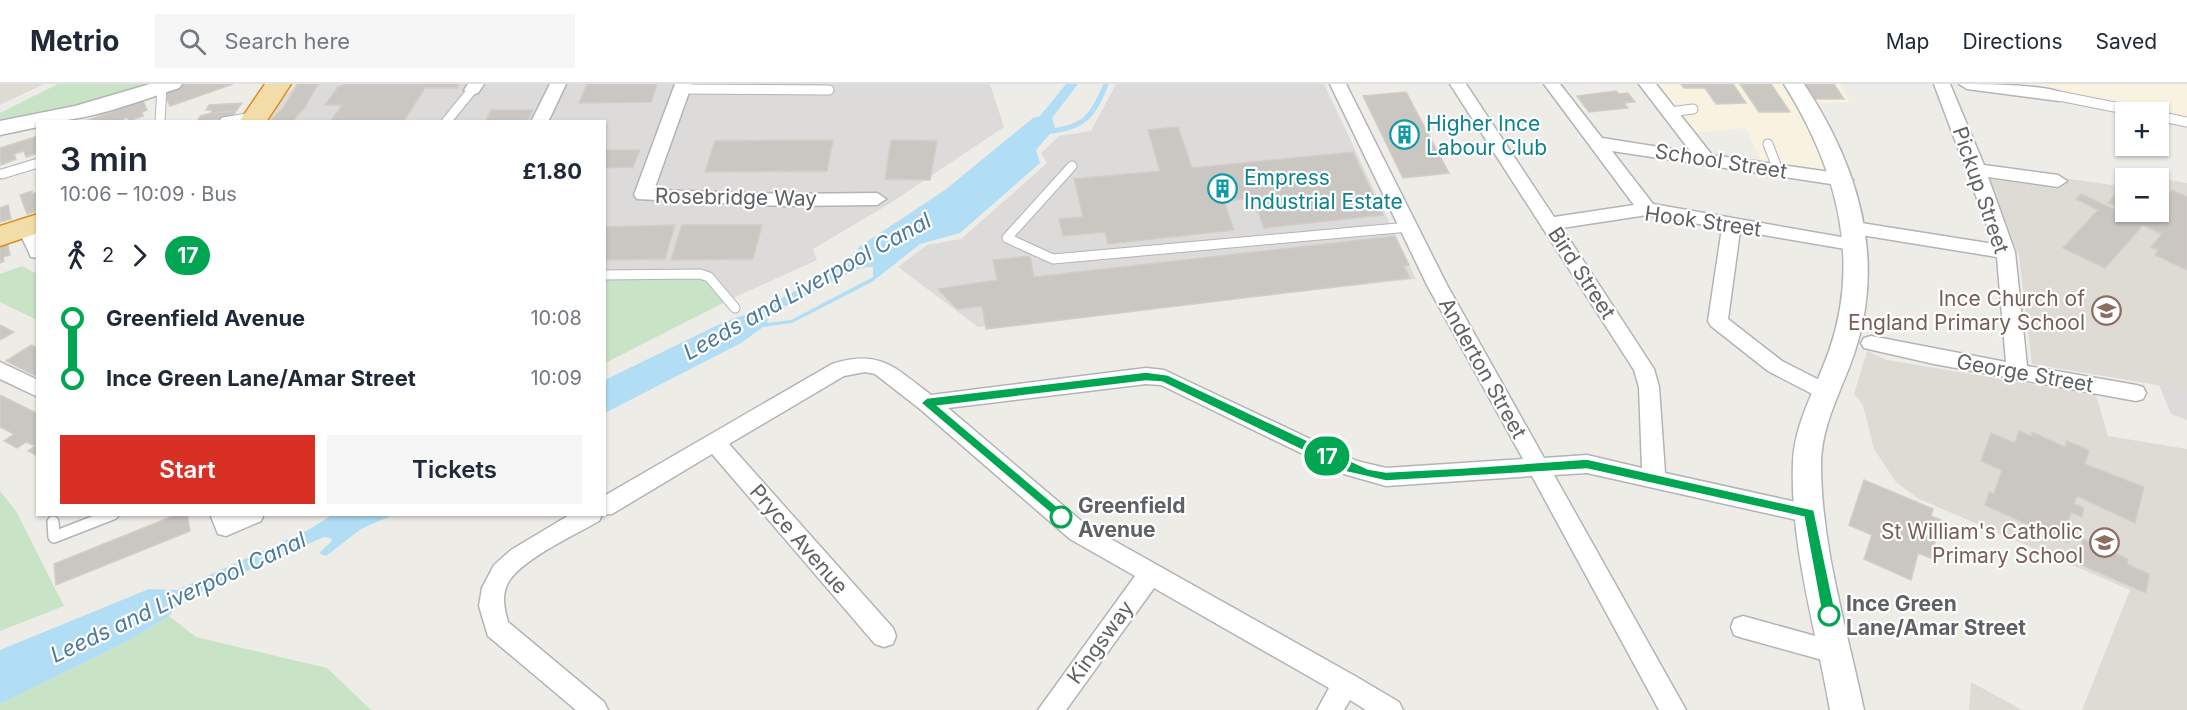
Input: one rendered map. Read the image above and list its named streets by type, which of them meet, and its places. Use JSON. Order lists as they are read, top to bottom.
{
  "streets": {
    "street": [
      "School Street",
      "Pickup Street",
      "Rosebridge Way",
      "Hook Street",
      "Bird Street",
      "Anderton Street",
      "George Street",
      "Pryce Avenue",
      "Kingsway"
    ]
  },
  "crossings": [
    ["Pickup Street", "Hook Street"],
    ["Pickup Street", "George Street"],
    ["Hook Street", "Bird Street"]
  ],
  "water": ["Leeds and Liverpool Canal"],
  "places": {
    "building": ["Higher Ince Labour Club", "Empress Industrial Estate"],
    "school or university": ["Ince Church of England Primary School", "St William's Catholic Primary School"],
    "other": ["Greenfield Avenue", "Ince Green Lane/Amar Street"]
  },
  "lines": ["bus line 17"],
  "page": {
    "header": "Metrio",
    "search": "Search here",
    "nav": ["Map", "Directions", "Saved"],
    "on_map": "17",
    "map_buttons": ["+", "−"],
    "heading": ["3 min", "10:06 – 10:09 · Bus", "£1.80"],
    "legs": ["2", "17"],
    "list": [
      {
        "name": "Greenfield Avenue",
        "value": "10:08"
      },
      {
        "name": "Ince Green Lane/Amar Street",
        "value": "10:09"
      }
    ],
    "buttons": ["Start", "Tickets"]
  }
}
